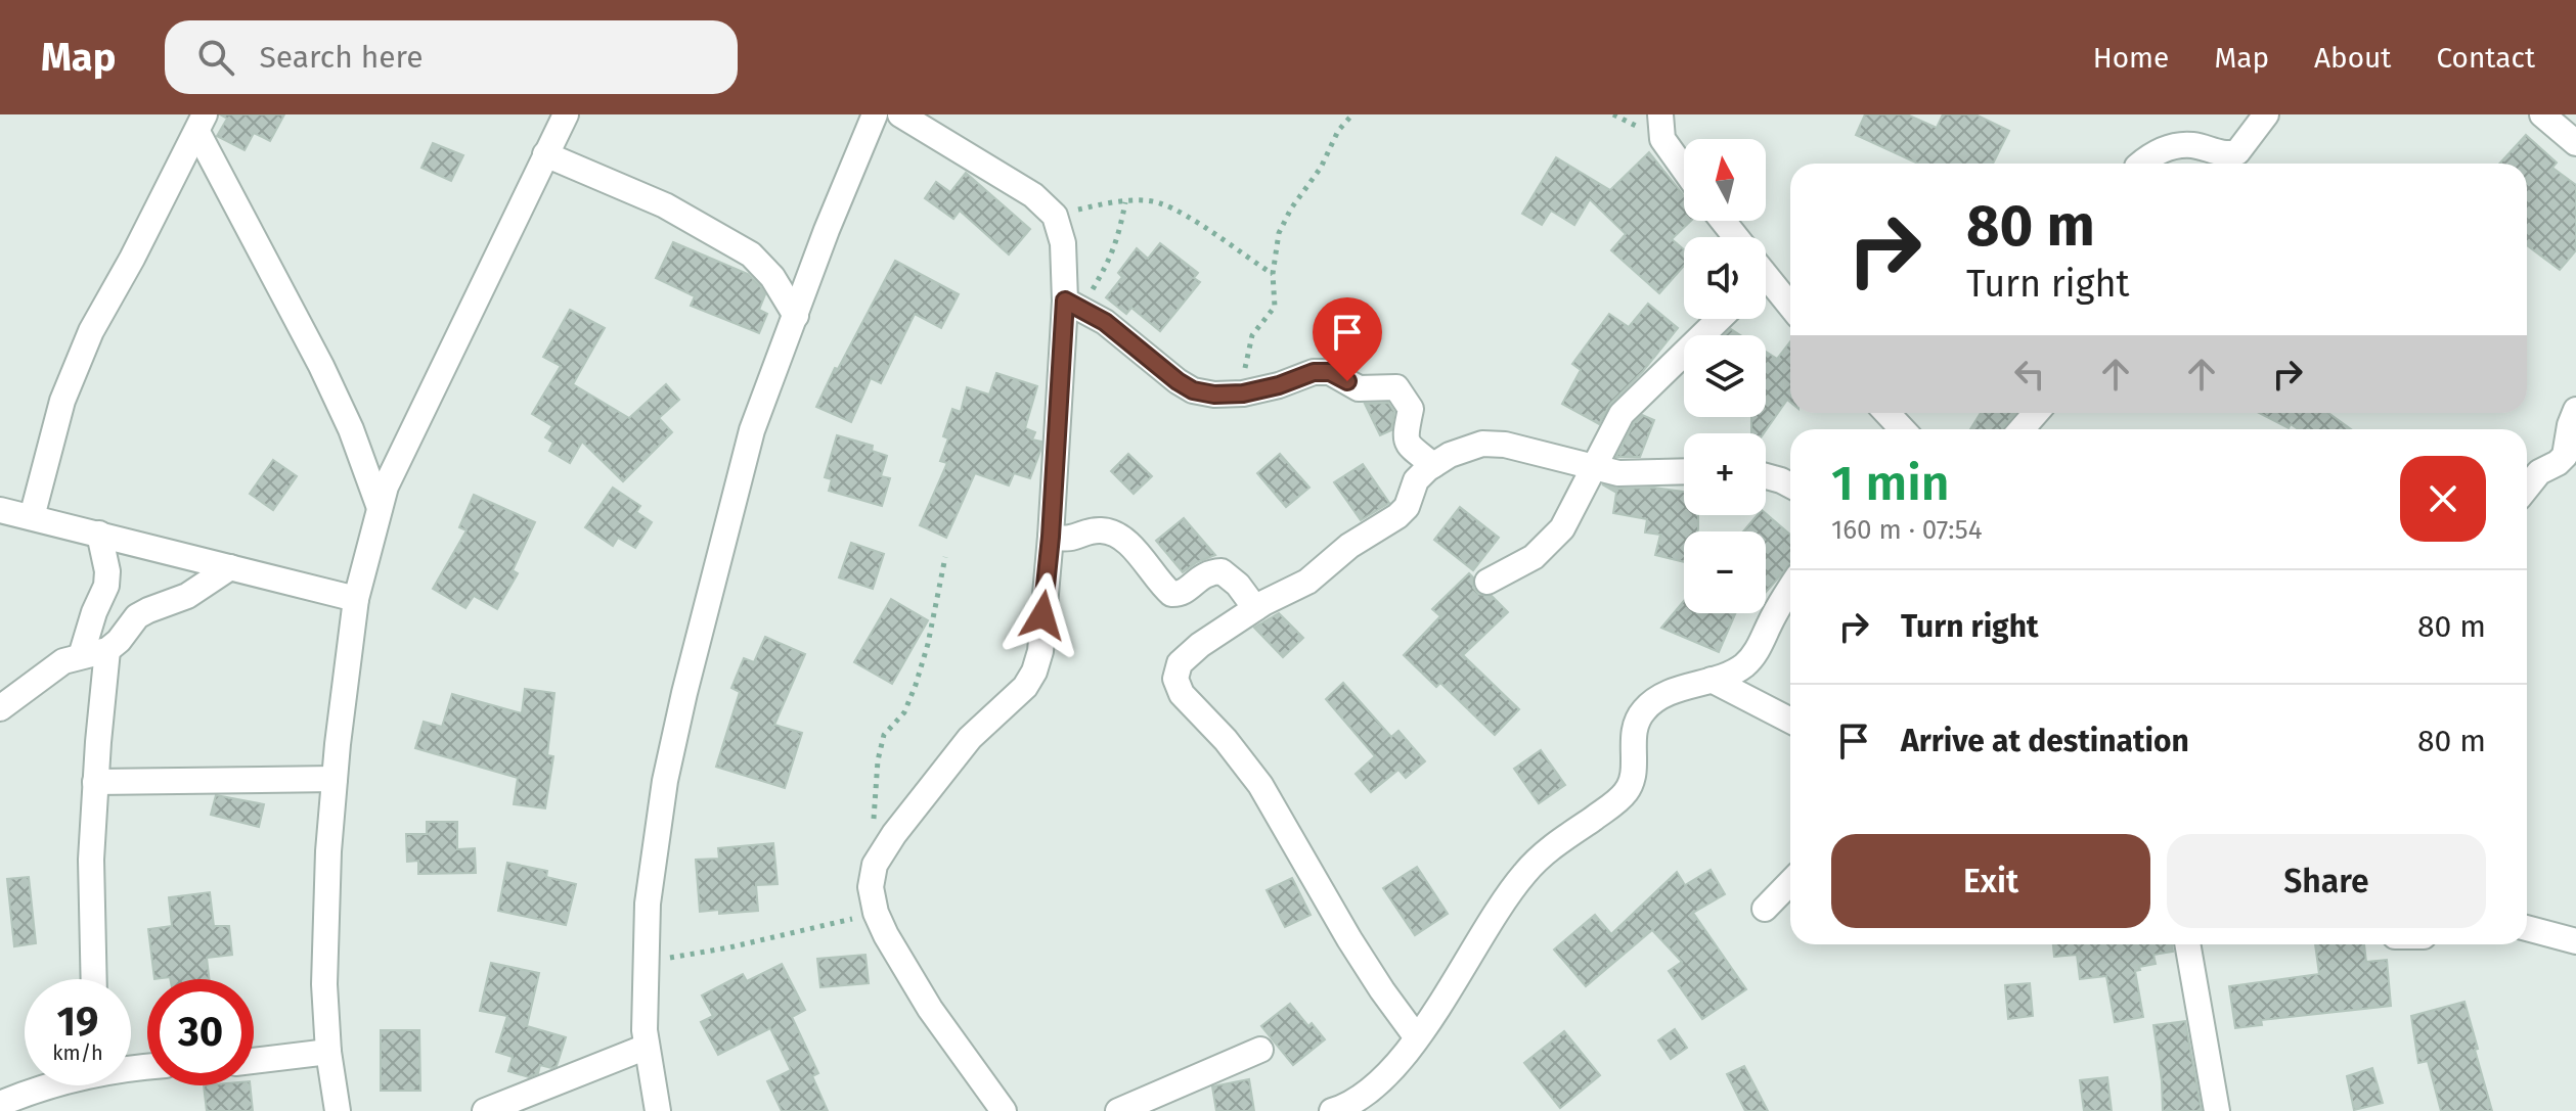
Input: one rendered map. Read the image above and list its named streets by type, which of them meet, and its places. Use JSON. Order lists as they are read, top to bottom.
{
  "north": "top",
  "page": {
    "header": "Map",
    "search": "Search here",
    "nav": [
      "Home",
      "Map",
      "About",
      "Contact"
    ],
    "map_buttons": ["+", "−"],
    "turn": ["80 m", "Turn right"],
    "heading": ["1 min", "160 m · 07:54"],
    "list": [
      {
        "name": "Turn right",
        "value": "80 m"
      },
      {
        "name": "Arrive at destination",
        "value": "80 m"
      }
    ],
    "buttons": ["Exit", "Share"],
    "speed": "19 km/h",
    "limit": "30"
  }
}
